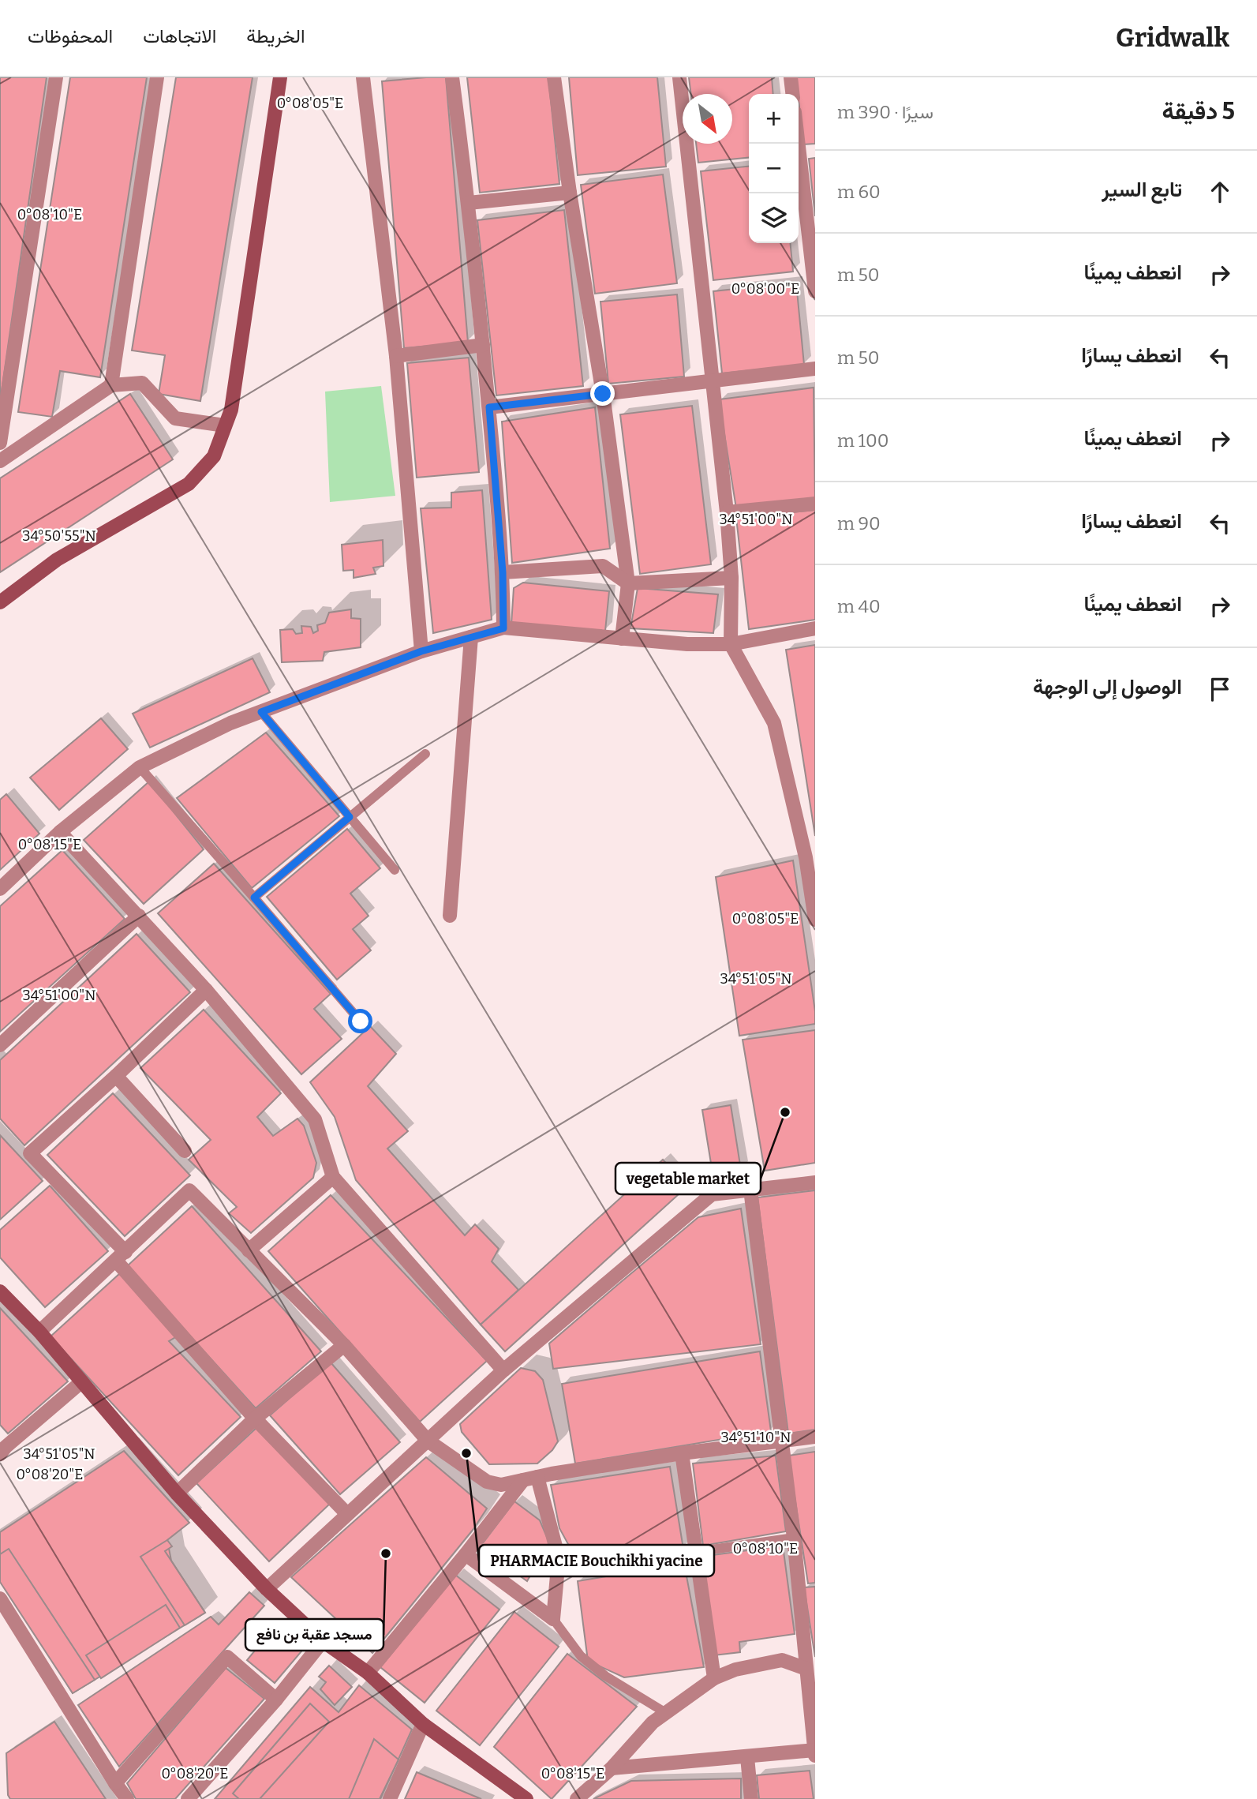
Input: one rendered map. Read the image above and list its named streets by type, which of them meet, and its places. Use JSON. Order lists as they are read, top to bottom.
{
  "places": ["vegetable market", "PHARMACIE Bouchikhi yacine", "مسجد عقبة بن نافع"],
  "north": "bottom right",
  "page": {
    "header": "Gridwalk",
    "nav": ["الخريطة", "الاتجاهات", "المحفوظات"],
    "heading": ["5 دقيقة", "سيرًا · 390 m"],
    "map_buttons": ["+", "−"],
    "list": [
      ["تابع السير", "60 m"],
      ["انعطف يمينًا", "50 m"],
      ["انعطف يسارًا", "50 m"],
      ["انعطف يمينًا", "100 m"],
      ["انعطف يسارًا", "90 m"],
      ["انعطف يمينًا", "40 m"],
      "الوصول إلى الوجهة"
    ]
  },
  "coordinates": [
    "0°08'05\"E",
    "0°08'10\"E",
    "0°08'00\"E",
    "34°51'00\"N",
    "34°50'55\"N",
    "0°08'15\"E",
    "34°51'05\"N",
    "34°51'10\"N",
    "0°08'20\"E"
  ]
}
